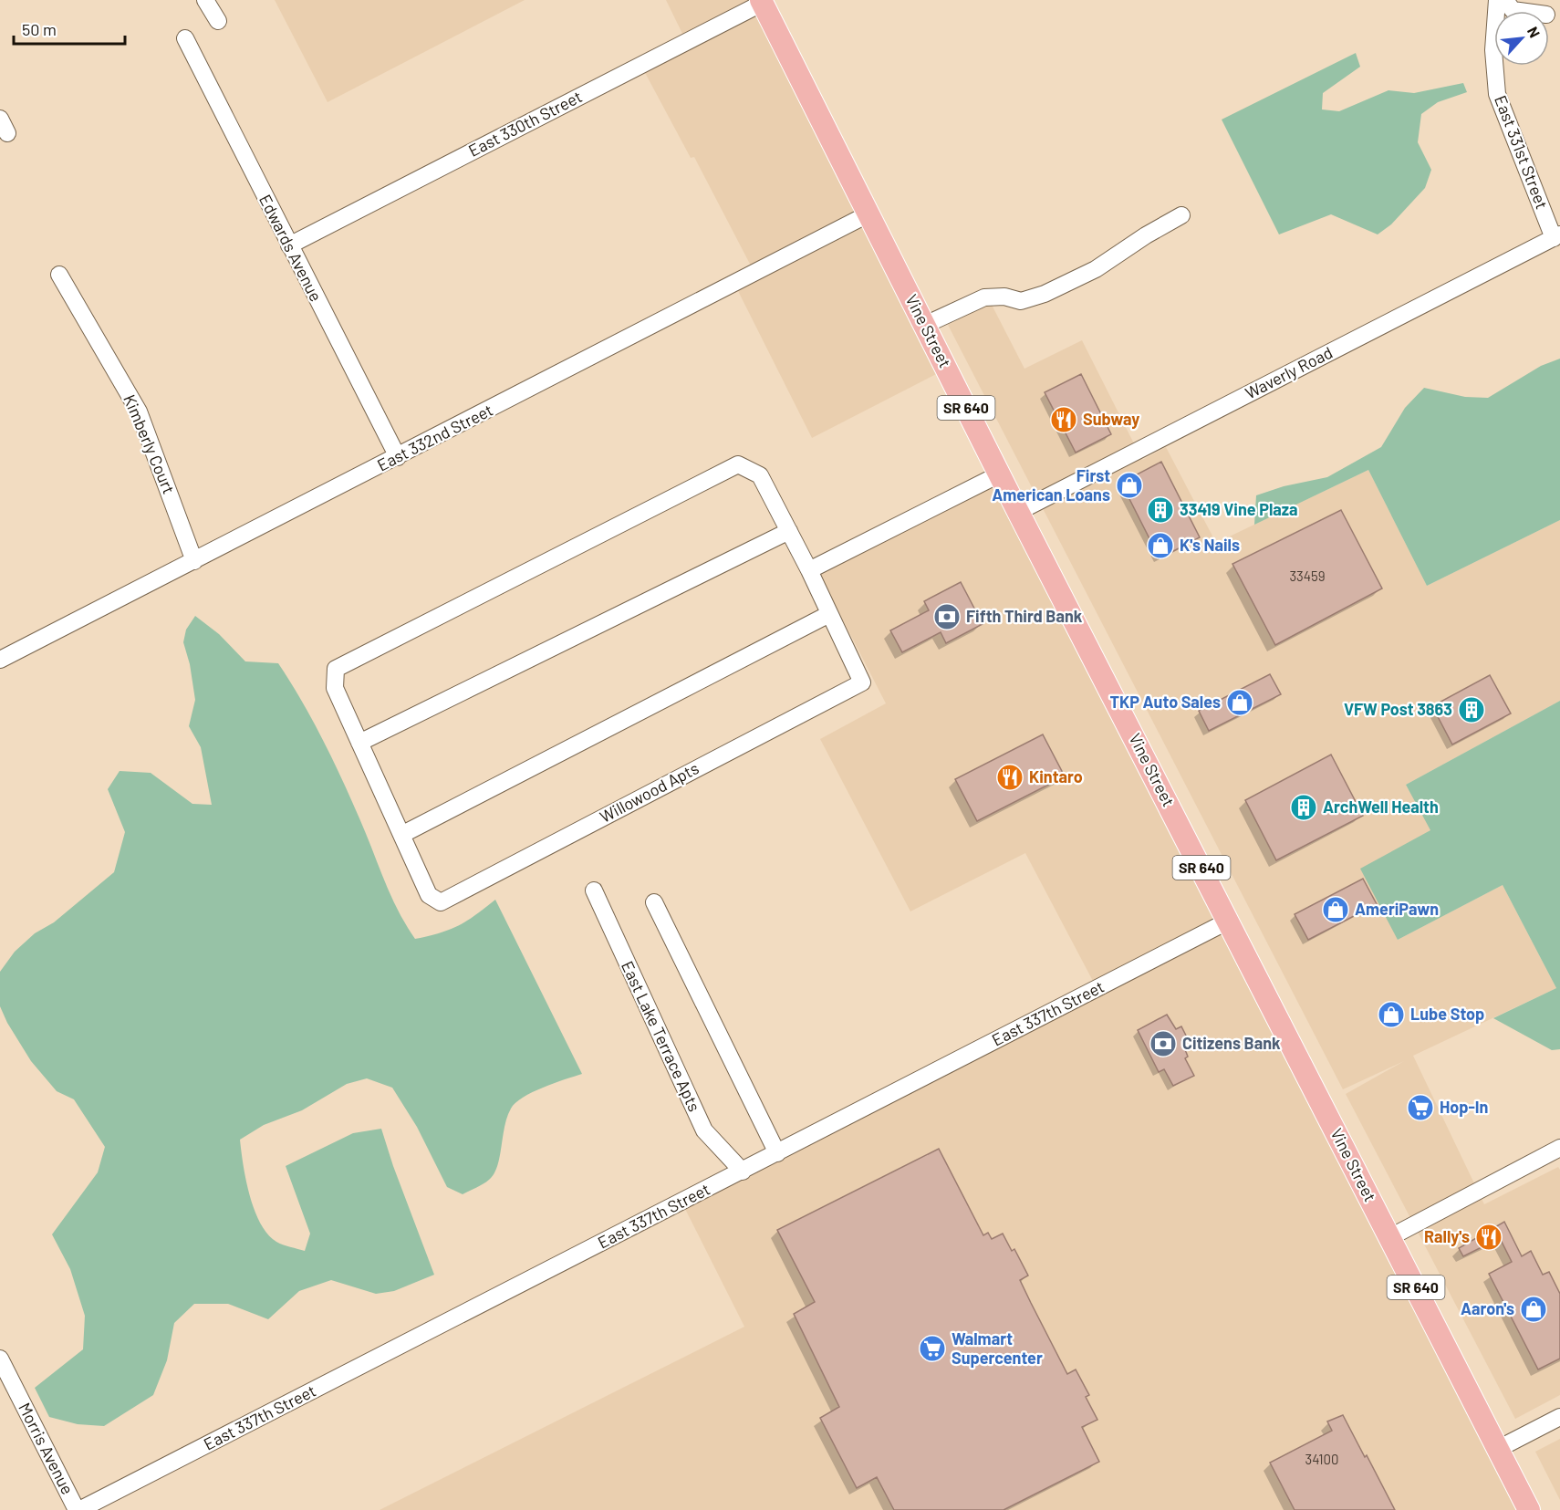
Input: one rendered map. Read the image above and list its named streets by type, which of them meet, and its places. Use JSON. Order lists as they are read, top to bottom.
{
  "streets": {
    "main road": ["Vine Street", "SR 640"],
    "street": [
      "East 330th Street",
      "East 331st Street",
      "Edwards Avenue",
      "Waverly Road",
      "East 332nd Street",
      "Kimberly Court",
      "Willowood Apts",
      "East 337th Street",
      "East Lake Terrace Apts",
      "Morris Avenue"
    ]
  },
  "crossings": [
    ["East 330th Street", "Edwards Avenue"],
    ["East 330th Street", "Vine Street"],
    ["East 331st Street", "Waverly Road"],
    ["Edwards Avenue", "East 332nd Street"],
    ["Vine Street", "Waverly Road"],
    ["Vine Street", "East 332nd Street"],
    ["Vine Street", "East 337th Street"],
    ["East 332nd Street", "Kimberly Court"],
    ["East 337th Street", "East Lake Terrace Apts"],
    ["East 337th Street", "Morris Avenue"]
  ],
  "places": {
    "restaurant": ["Subway", "Kintaro", "Rally's"],
    "shop": [
      "First American Loans",
      "K's Nails",
      "TKP Auto Sales",
      "AmeriPawn",
      "Lube Stop",
      "Aaron's"
    ],
    "building": ["33419 Vine Plaza", "VFW Post 3863", "ArchWell Health"],
    "bank": ["Fifth Third Bank", "Citizens Bank"],
    "supermarket": ["Hop-In", "Walmart Supercenter"]
  },
  "house_numbers": ["33459", "34100"],
  "scale_bar": "50 m",
  "north": "top right"
}
